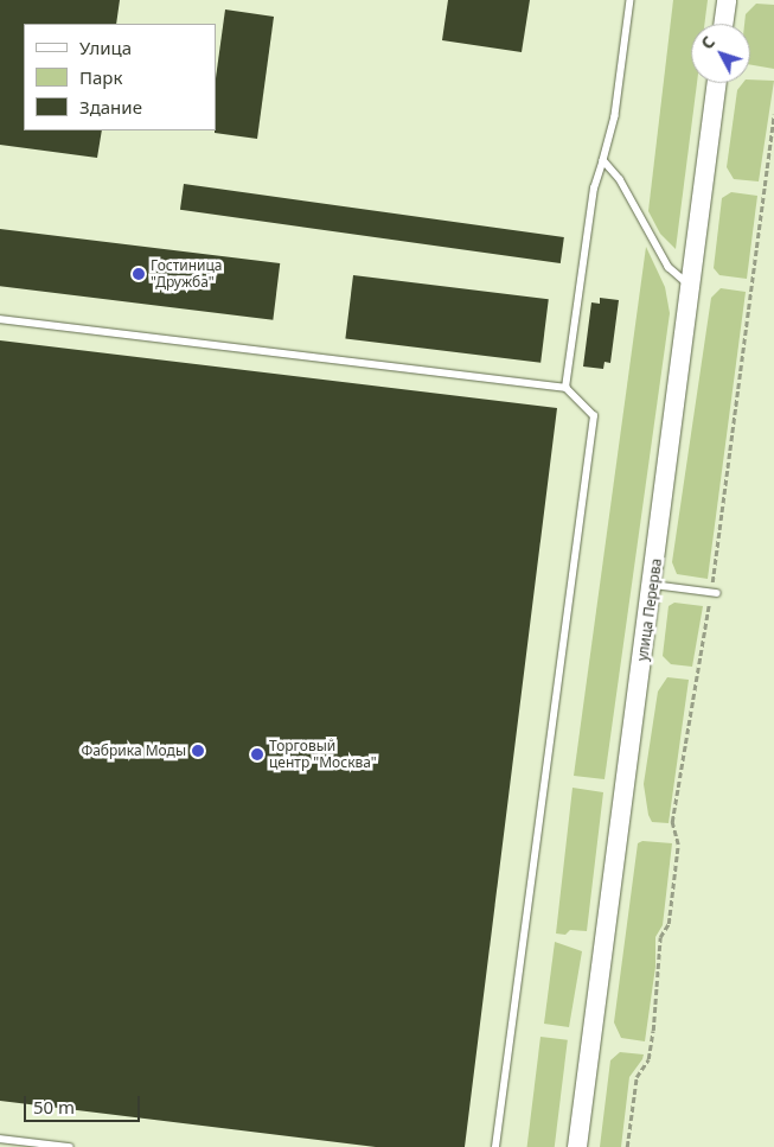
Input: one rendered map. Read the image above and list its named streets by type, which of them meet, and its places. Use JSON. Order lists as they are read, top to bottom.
{
  "streets": {
    "street": ["улица Перерва"]
  },
  "places": ["Гостиница \"Дружба\"", "Фабрика Моды", "Торговый центр \"Москва\""],
  "legend": ["Улица", "Парк", "Здание"],
  "scale_bar": "50 m",
  "north": "top left"
}
